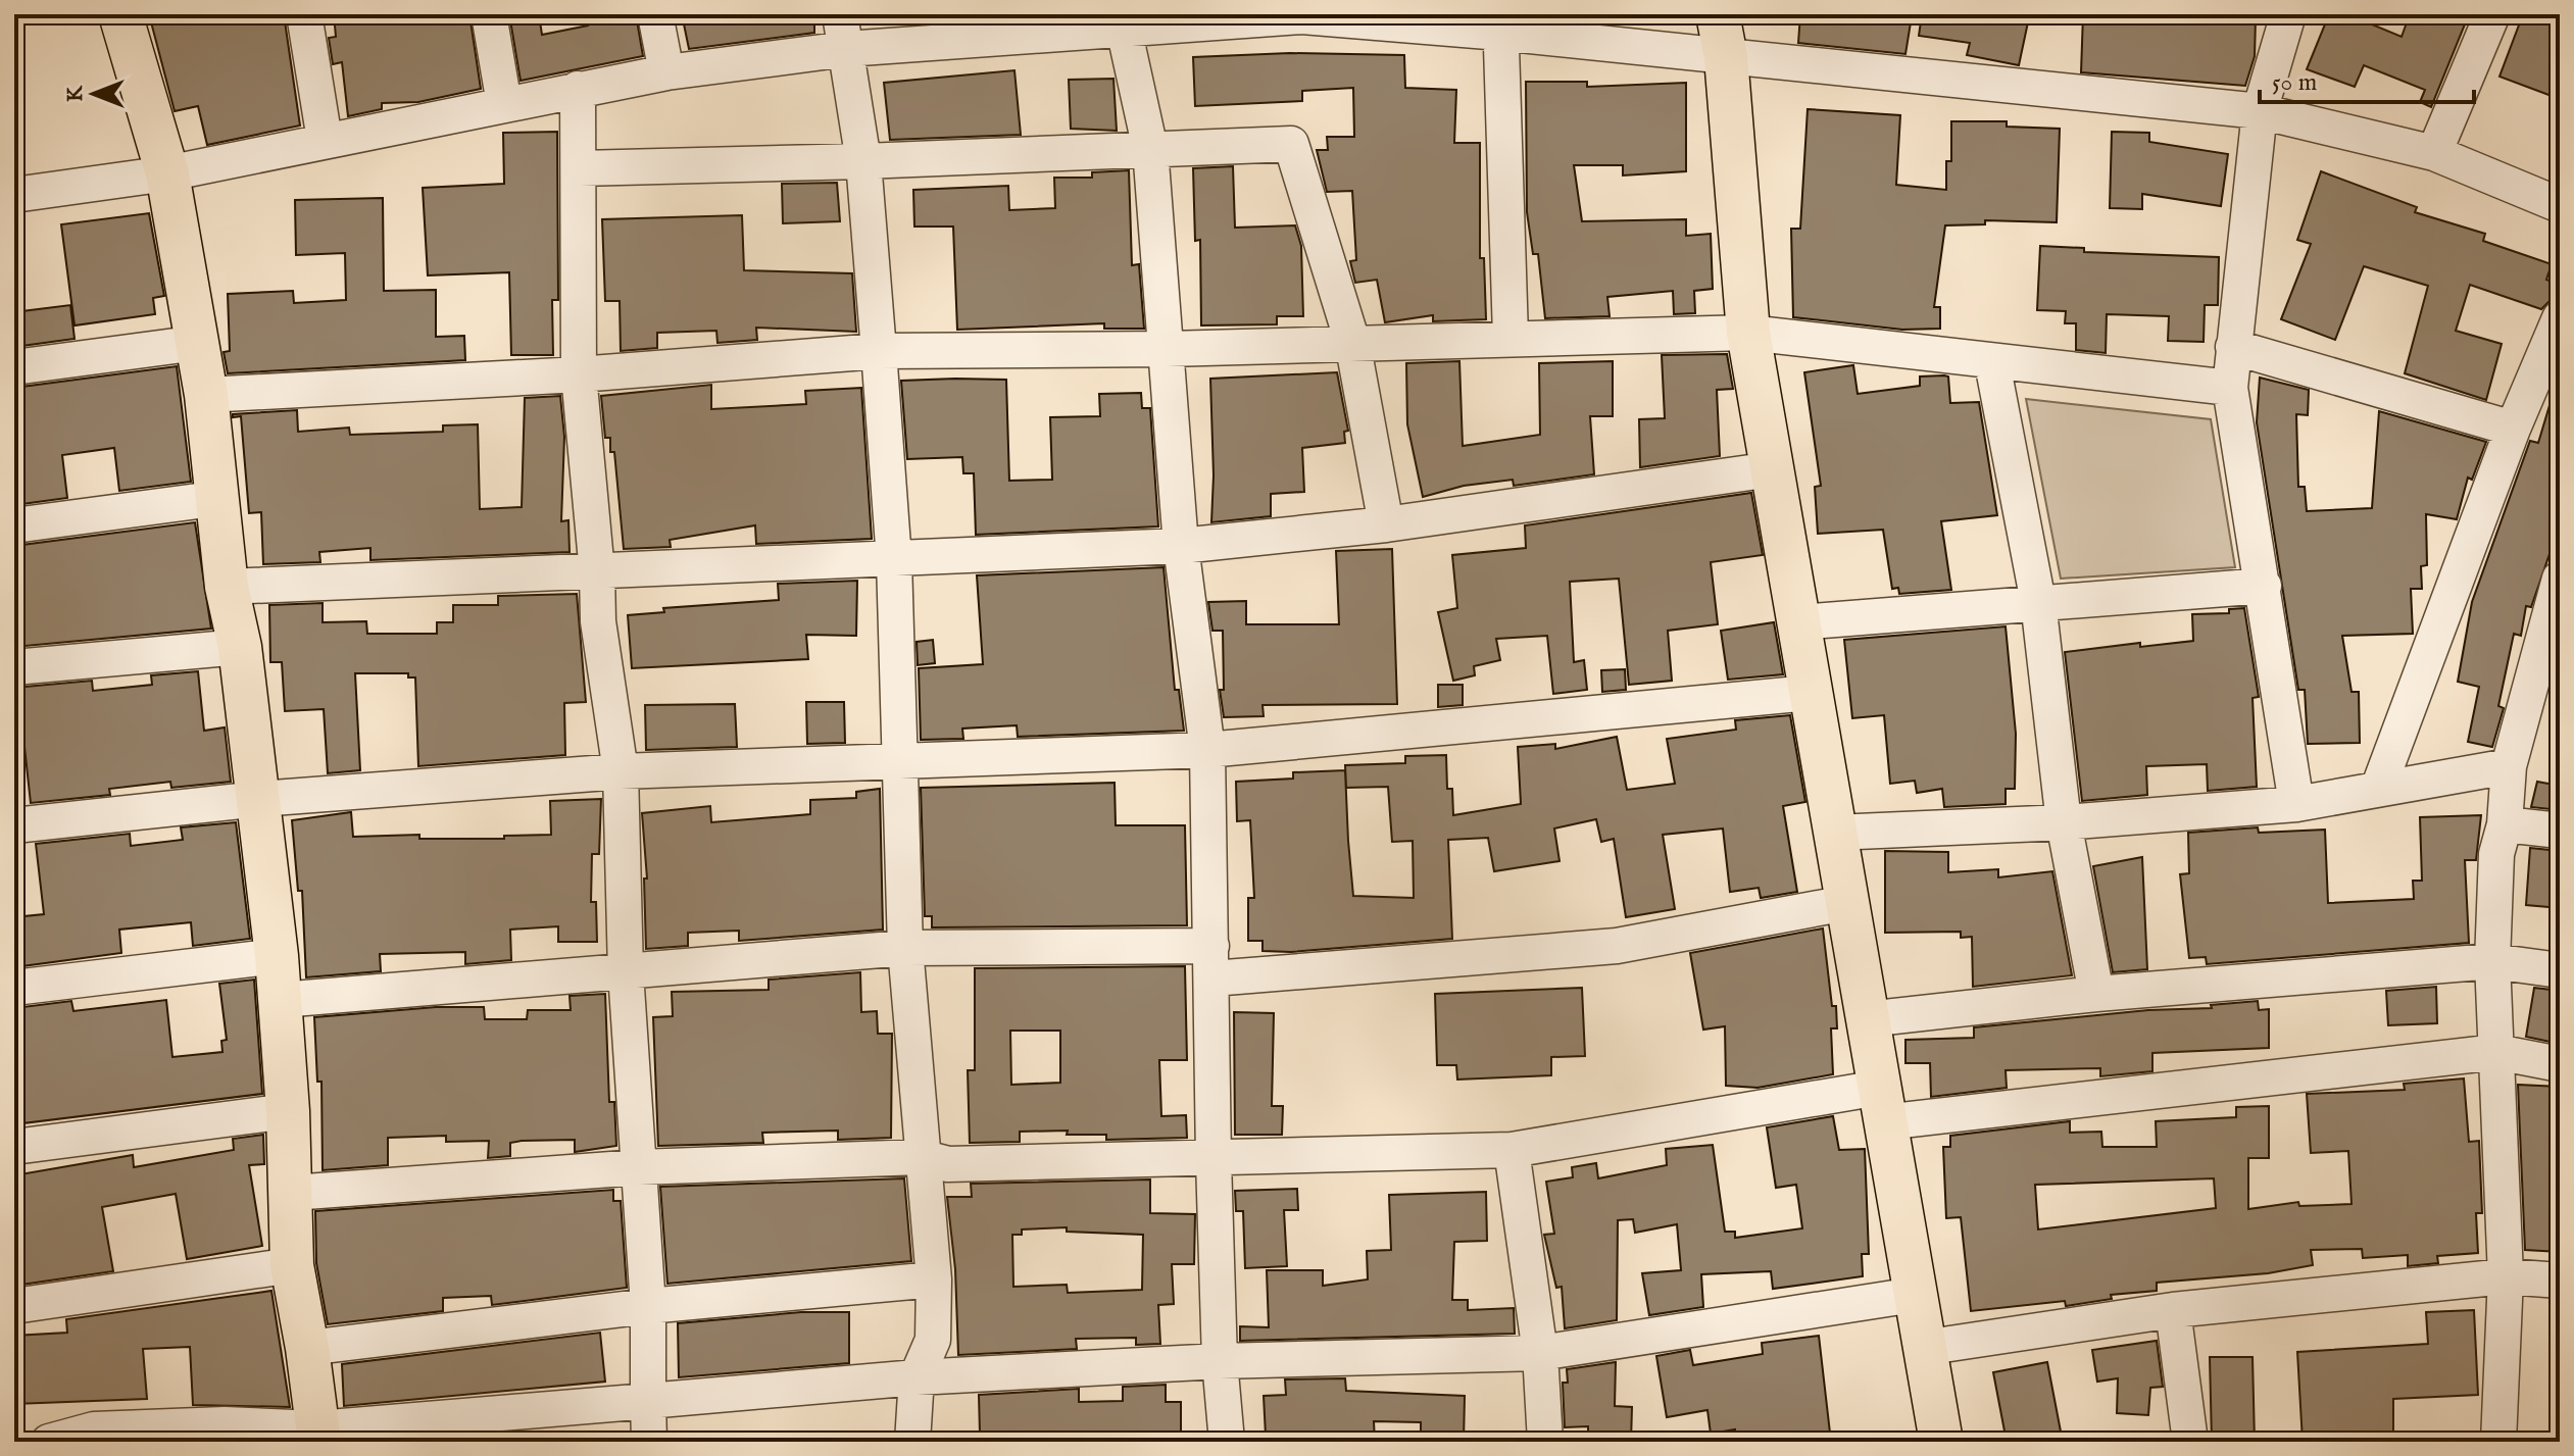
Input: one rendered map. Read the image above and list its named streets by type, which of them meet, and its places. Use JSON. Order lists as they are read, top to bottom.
{
  "scale_bar": "50 m",
  "north": "left"
}
